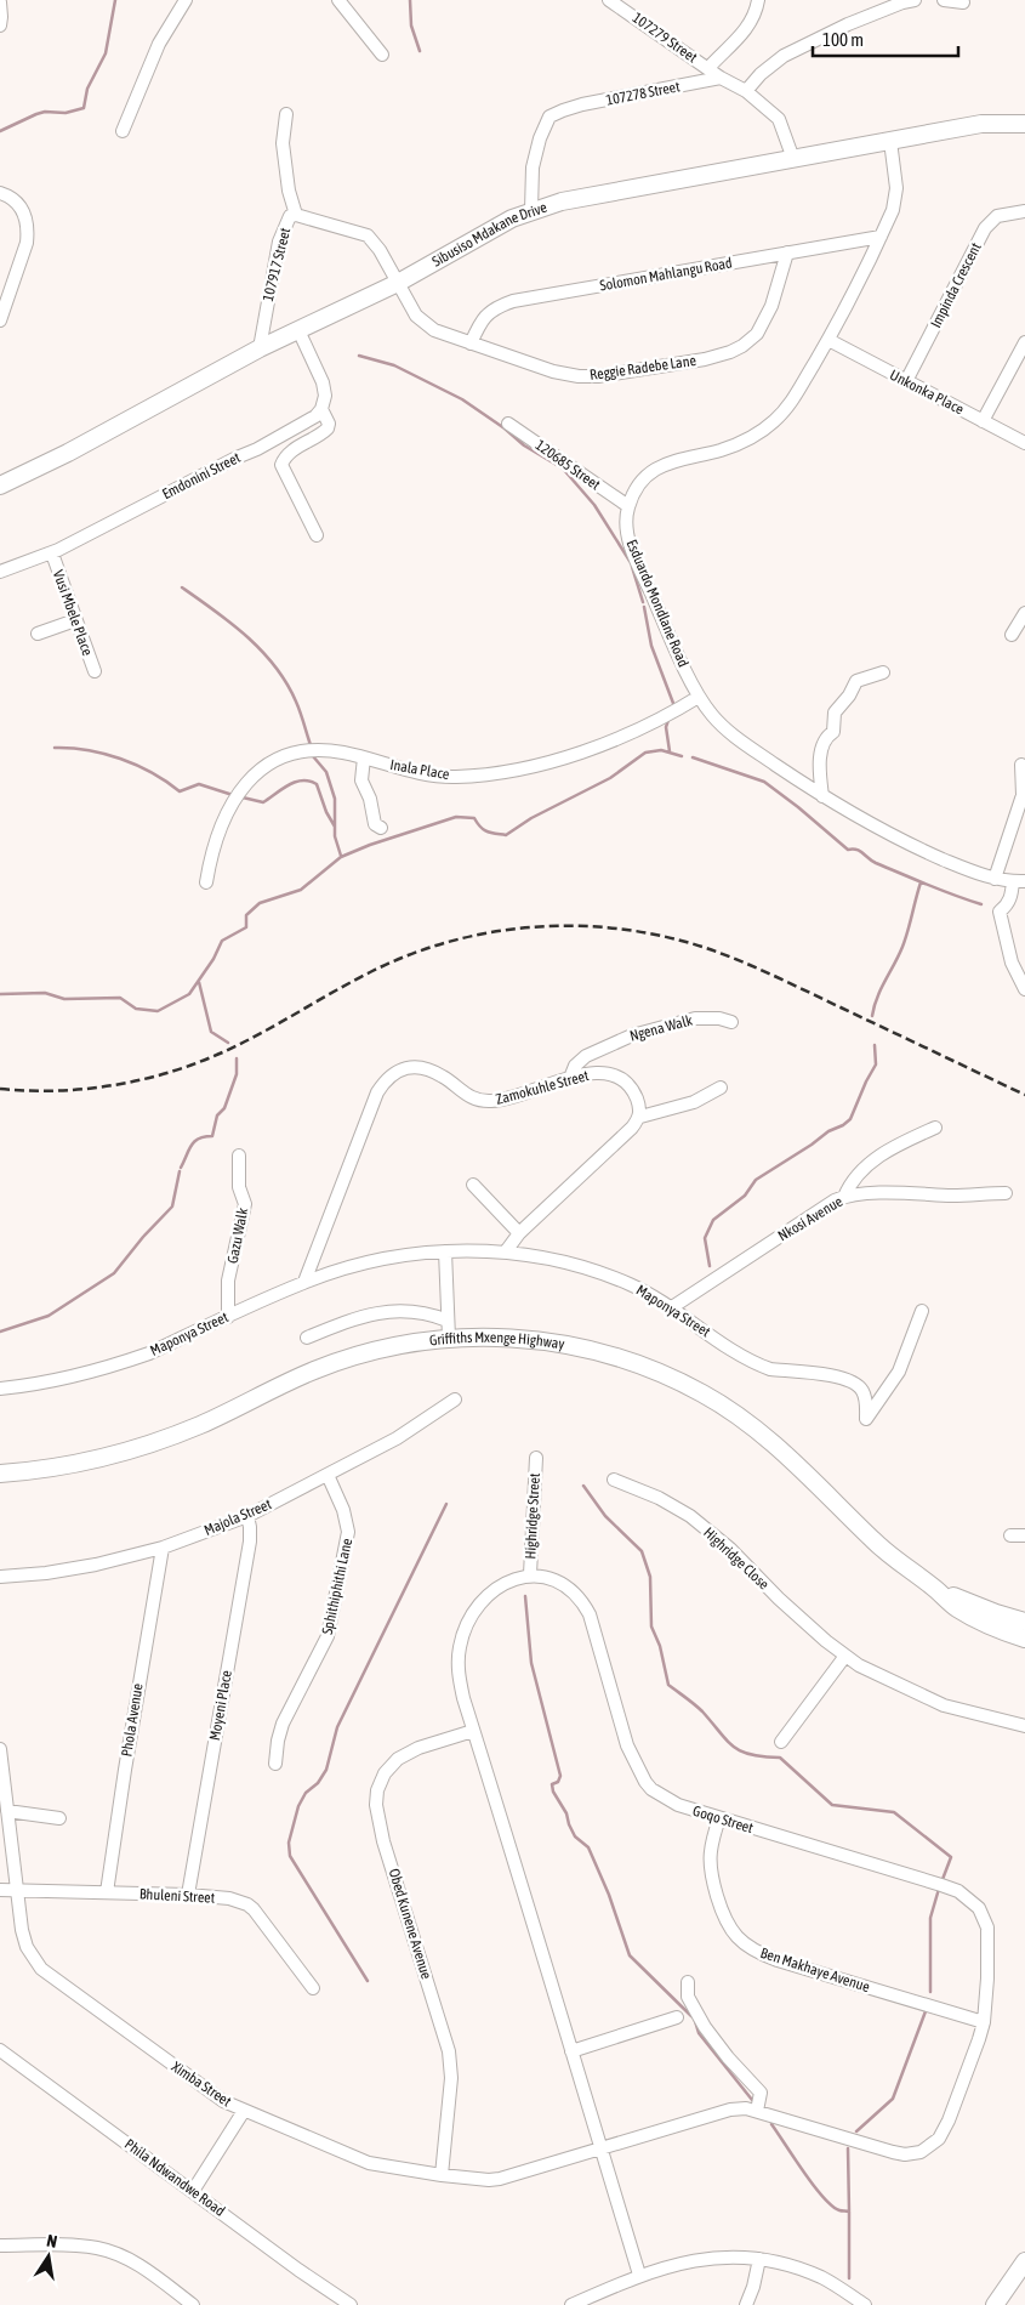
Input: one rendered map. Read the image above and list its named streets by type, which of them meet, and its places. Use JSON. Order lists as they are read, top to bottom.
{
  "streets": {
    "street": [
      "107279 Street",
      "107278 Street",
      "Sibusiso Mdakane Drive",
      "107917 Street",
      "Solomon Mahlangu Road",
      "Impinda Crescent",
      "Reggie Radebe Lane",
      "Unkonka Place",
      "120685 Street",
      "Emdonini Street",
      "Esduardo Mondlane Road",
      "Vusi Mbele Place",
      "Inala Place",
      "Ngena Walk",
      "Zamokuhle Street",
      "Nkosi Avenue",
      "Gazu Walk",
      "Maponya Street",
      "Griffiths Mxenge Highway",
      "Highridge Street",
      "Majola Street",
      "Highridge Close",
      "Sphithiphithi Lane",
      "Moyeni Place",
      "Phola Avenue",
      "Goqo Street",
      "Bhuleni Street",
      "Obed Kunene Avenue",
      "Ben Makhaye Avenue",
      "Ximba Street",
      "Phila Ndwandwe Road"
    ]
  },
  "crossings": [
    ["107279 Street", "107278 Street"],
    ["107278 Street", "Sibusiso Mdakane Drive"],
    ["Sibusiso Mdakane Drive", "107917 Street"],
    ["Sibusiso Mdakane Drive", "Reggie Radebe Lane"],
    ["107917 Street", "Reggie Radebe Lane"],
    ["Solomon Mahlangu Road", "Reggie Radebe Lane"],
    ["Impinda Crescent", "Unkonka Place"],
    ["120685 Street", "Esduardo Mondlane Road"],
    ["Emdonini Street", "Vusi Mbele Place"],
    ["Esduardo Mondlane Road", "Inala Place"],
    ["Ngena Walk", "Zamokuhle Street"],
    ["Zamokuhle Street", "Maponya Street"],
    ["Nkosi Avenue", "Maponya Street"],
    ["Gazu Walk", "Maponya Street"],
    ["Highridge Street", "Goqo Street"],
    ["Majola Street", "Sphithiphithi Lane"],
    ["Majola Street", "Moyeni Place"],
    ["Majola Street", "Phola Avenue"],
    ["Moyeni Place", "Bhuleni Street"],
    ["Phola Avenue", "Bhuleni Street"],
    ["Goqo Street", "Ben Makhaye Avenue"],
    ["Goqo Street", "Ximba Street"],
    ["Bhuleni Street", "Ximba Street"],
    ["Obed Kunene Avenue", "Ximba Street"]
  ],
  "scale_bar": "100 m",
  "north": "top"
}
